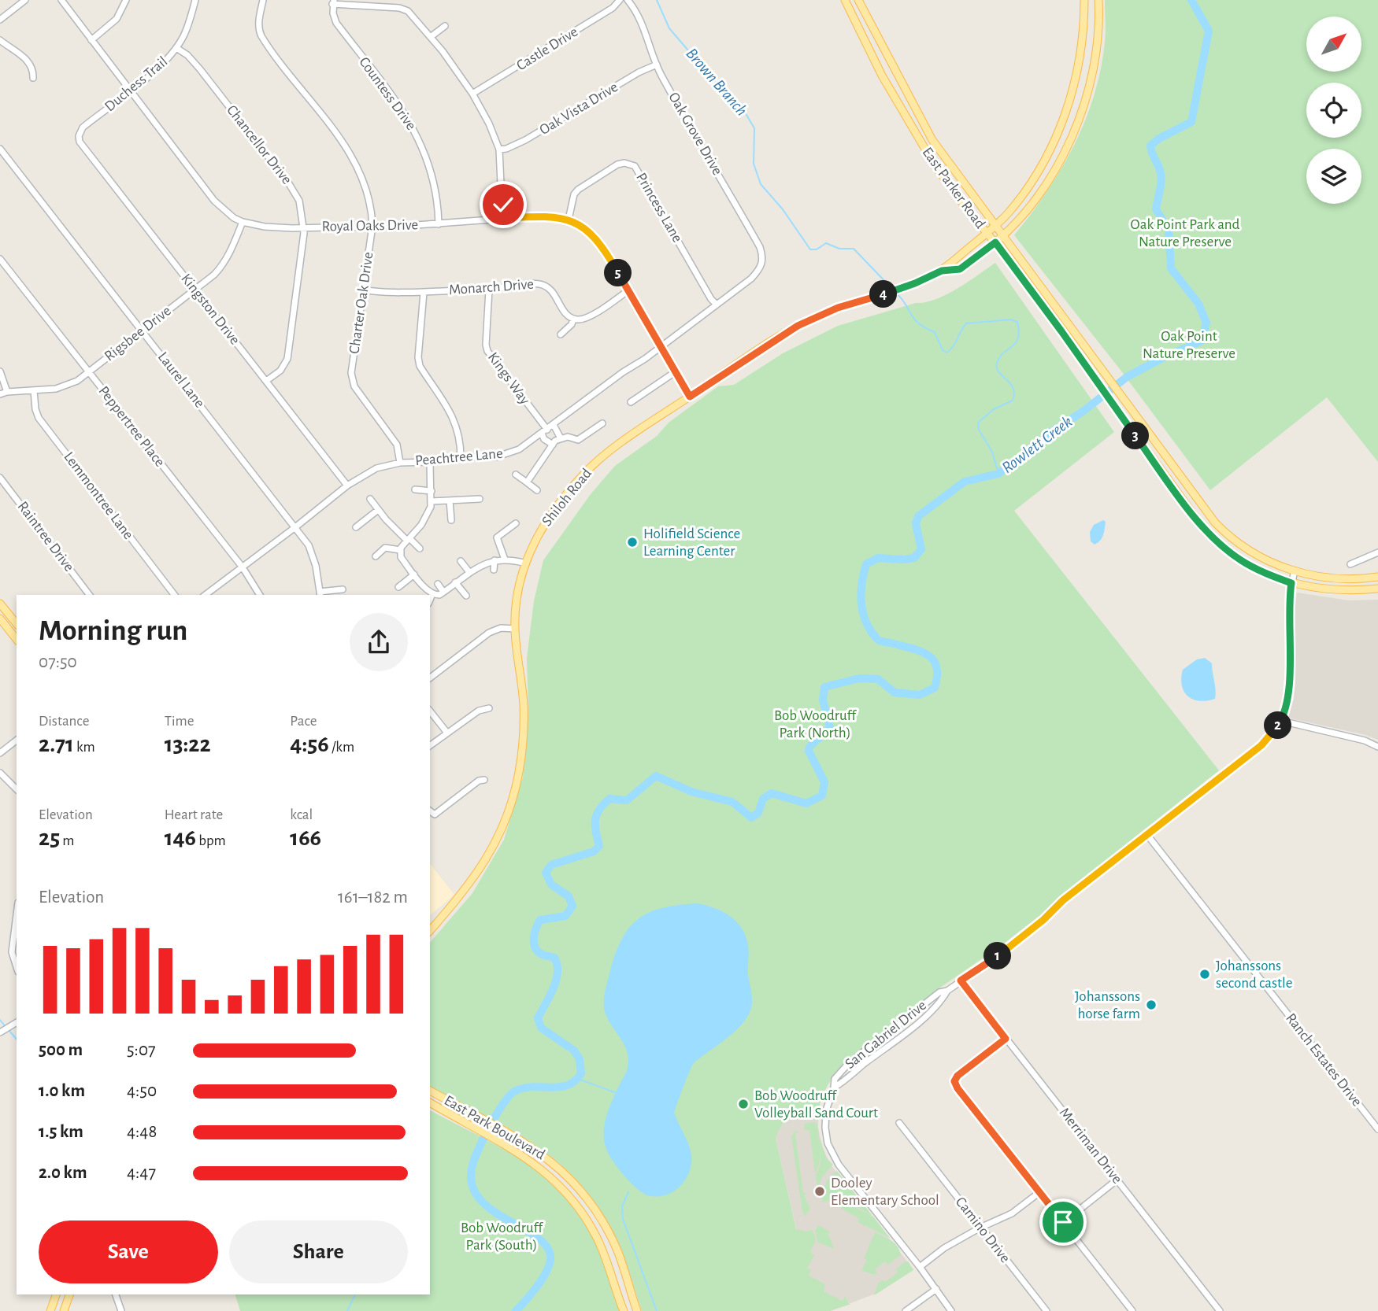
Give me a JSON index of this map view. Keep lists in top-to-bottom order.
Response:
{
  "streets": {
    "main road": ["East Parker Road", "Shiloh Road", "East Park Boulevard"],
    "street": [
      "Castle Drive",
      "Duchess Trail",
      "Countess Drive",
      "Oak Vista Drive",
      "Oak Grove Drive",
      "Chancellor Drive",
      "Princess Lane",
      "Royal Oaks Drive",
      "Monarch Drive",
      "Charter Oak Drive",
      "Kingston Drive",
      "Rigsbee Drive",
      "Kings Way",
      "Laurel Lane",
      "Peppertree Place",
      "Peachtree Lane",
      "Lemmontree Lane",
      "Raintree Drive",
      "San Gabriel Drive",
      "Ranch Estates Drive",
      "Merriman Drive",
      "Camino Drive"
    ]
  },
  "crossings": [
    ["Duchess Trail", "Chancellor Drive"],
    ["Duchess Trail", "Royal Oaks Drive"],
    ["Duchess Trail", "Kingston Drive"],
    ["Countess Drive", "Royal Oaks Drive"],
    ["Oak Vista Drive", "Oak Grove Drive"],
    ["Oak Grove Drive", "Peachtree Lane"],
    ["Chancellor Drive", "Royal Oaks Drive"],
    ["Chancellor Drive", "Kingston Drive"],
    ["East Parker Road", "Shiloh Road"],
    ["East Parker Road", "San Gabriel Drive"],
    ["Princess Lane", "Royal Oaks Drive"],
    ["Princess Lane", "Peachtree Lane"],
    ["Royal Oaks Drive", "Charter Oak Drive"],
    ["Royal Oaks Drive", "Rigsbee Drive"],
    ["Royal Oaks Drive", "Peachtree Lane"],
    ["Royal Oaks Drive", "Shiloh Road"],
    ["Monarch Drive", "Charter Oak Drive"],
    ["Monarch Drive", "Kings Way"],
    ["Charter Oak Drive", "Peachtree Lane"],
    ["Kingston Drive", "Rigsbee Drive"],
    ["Kingston Drive", "Peachtree Lane"],
    ["Rigsbee Drive", "Laurel Lane"],
    ["Rigsbee Drive", "Peppertree Place"],
    ["Rigsbee Drive", "Lemmontree Lane"],
    ["Kings Way", "Peachtree Lane"],
    ["Laurel Lane", "Peachtree Lane"],
    ["Peppertree Place", "Peachtree Lane"],
    ["San Gabriel Drive", "Ranch Estates Drive"],
    ["San Gabriel Drive", "Merriman Drive"]
  ],
  "water": ["Brown Branch", "Rowlett Creek"],
  "parks": [
    "Oak Point Park and Nature Preserve",
    "Oak Point Nature Preserve",
    "Bob Woodruff Park (North)",
    "Bob Woodruff Park (South)"
  ],
  "places": [
    "Holifield Science Learning Center",
    "Johanssons second castle",
    "Johanssons horse farm",
    "Bob Woodruff Volleyball Sand Court",
    "Dooley Elementary School"
  ],
  "north": "top right",
  "page": {
    "pins": [
      "5",
      "4",
      "3",
      "2",
      "1"
    ],
    "heading": ["Morning run", "07:50"],
    "stats": [
      ["Distance", "2.71 km"],
      ["Time", "13:22"],
      ["Pace", "4:56 /km"],
      ["Elevation", "25 m"],
      ["Heart rate", "146 bpm"],
      ["kcal", "166"]
    ],
    "chart": ["Elevation", "161–182 m"],
    "list": [
      {
        "name": "500 m",
        "note": "5:07"
      },
      {
        "name": "1.0 km",
        "note": "4:50"
      },
      {
        "name": "1.5 km",
        "note": "4:48"
      },
      {
        "name": "2.0 km",
        "note": "4:47"
      }
    ],
    "buttons": ["Save", "Share"]
  }
}
